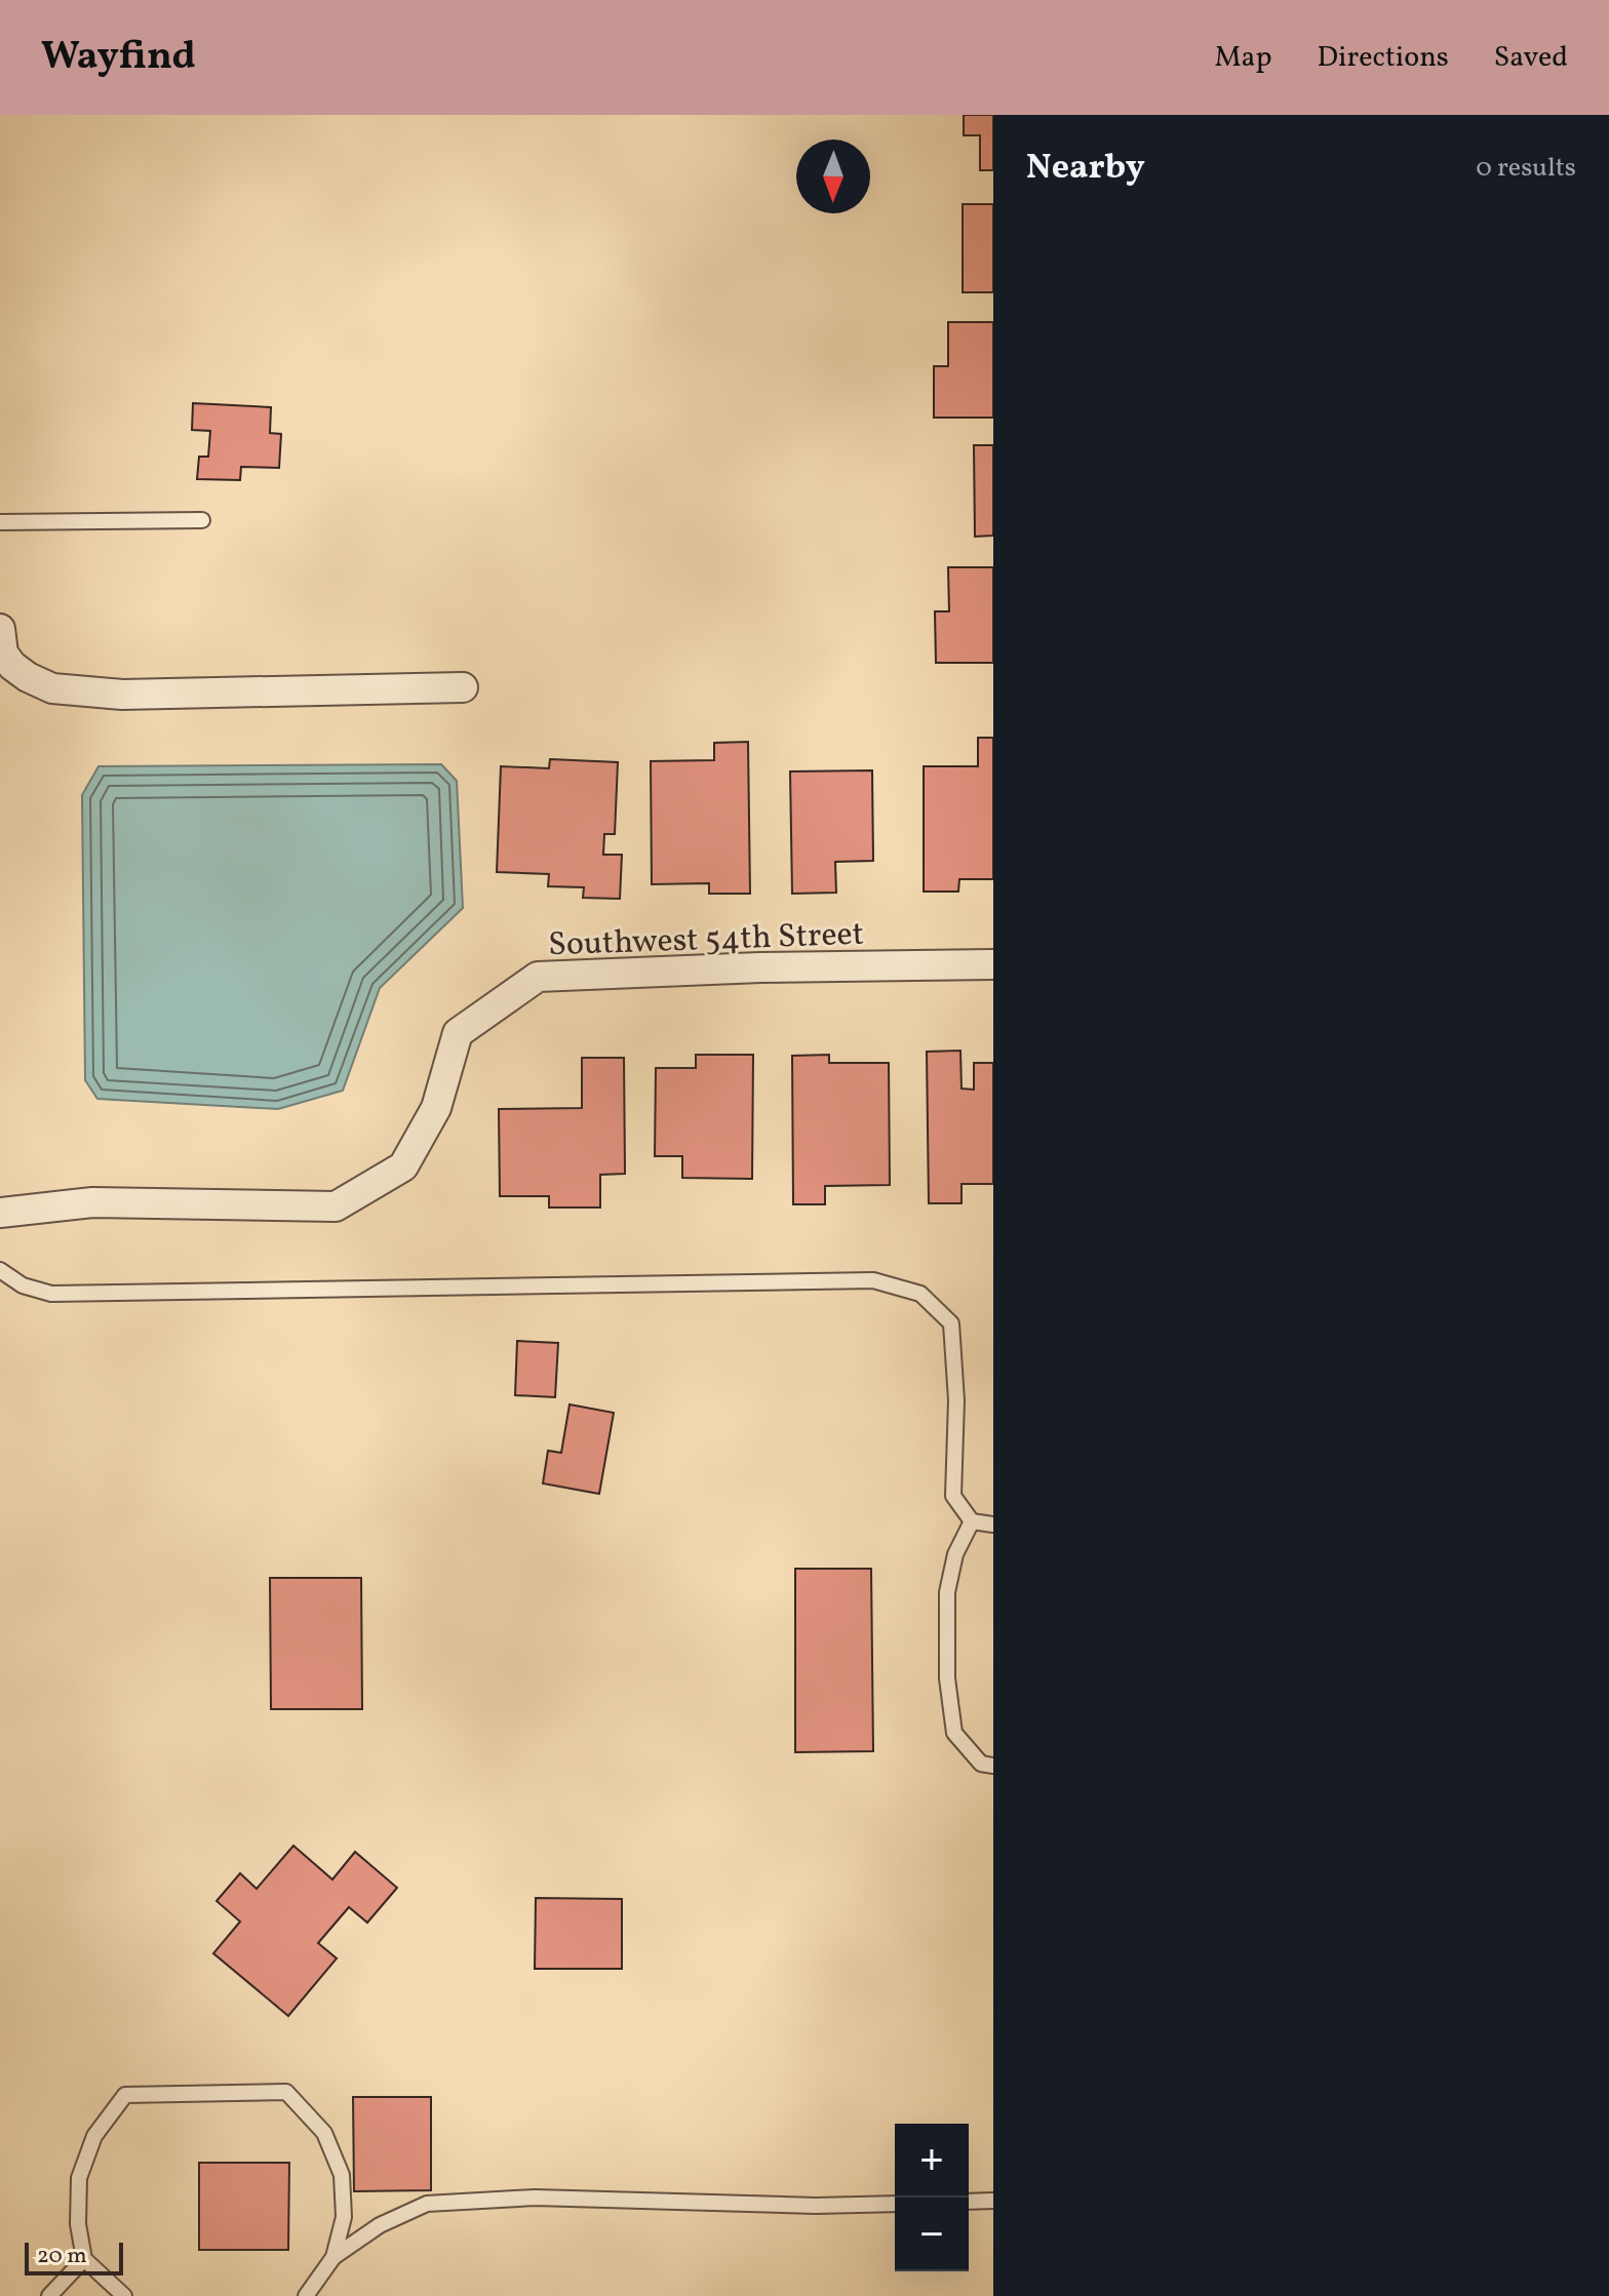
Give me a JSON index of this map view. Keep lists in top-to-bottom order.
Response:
{
  "streets": {
    "street": ["Southwest 54th Street"]
  },
  "scale_bar": "20 m",
  "north": "bottom",
  "page": {
    "header": "Wayfind",
    "nav": ["Map", "Directions", "Saved"],
    "heading": ["Nearby", "0 results"],
    "map_buttons": ["+", "−"],
    "scale": "20 m"
  }
}
